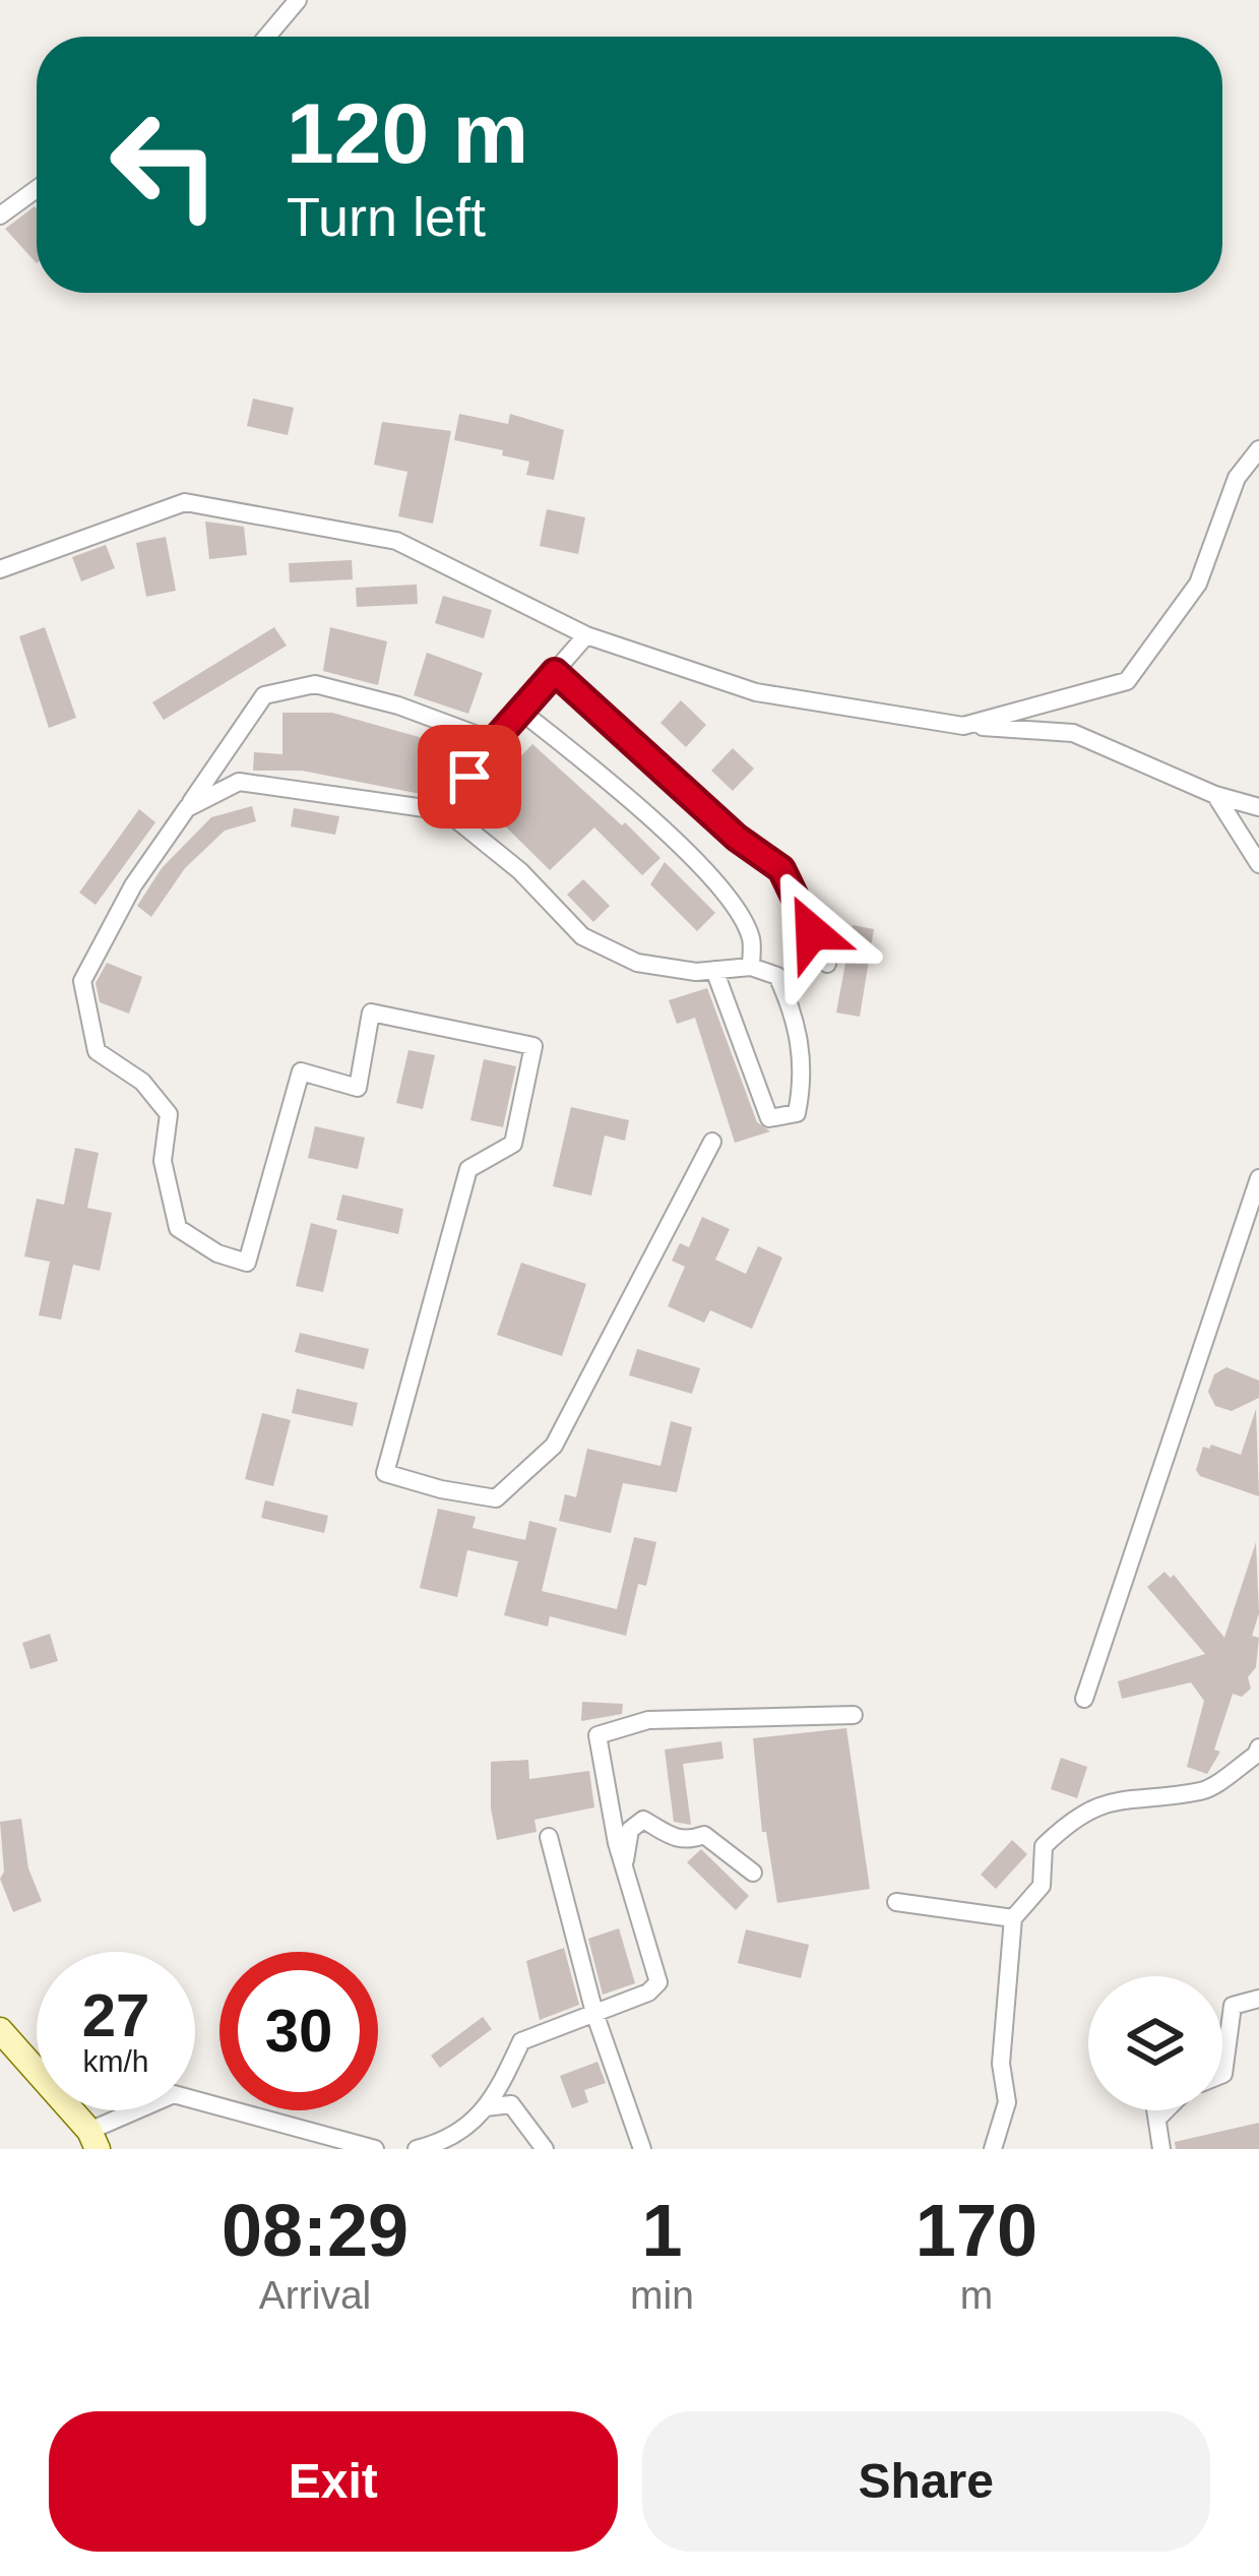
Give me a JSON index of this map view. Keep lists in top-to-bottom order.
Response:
{
  "page": {
    "turn": ["120 m", "Turn left"],
    "speed": "27 km/h",
    "limit": "30",
    "eta": [
      "08:29",
      "Arrival",
      "1",
      "min",
      "170",
      "m"
    ],
    "buttons": ["Exit", "Share"]
  }
}
